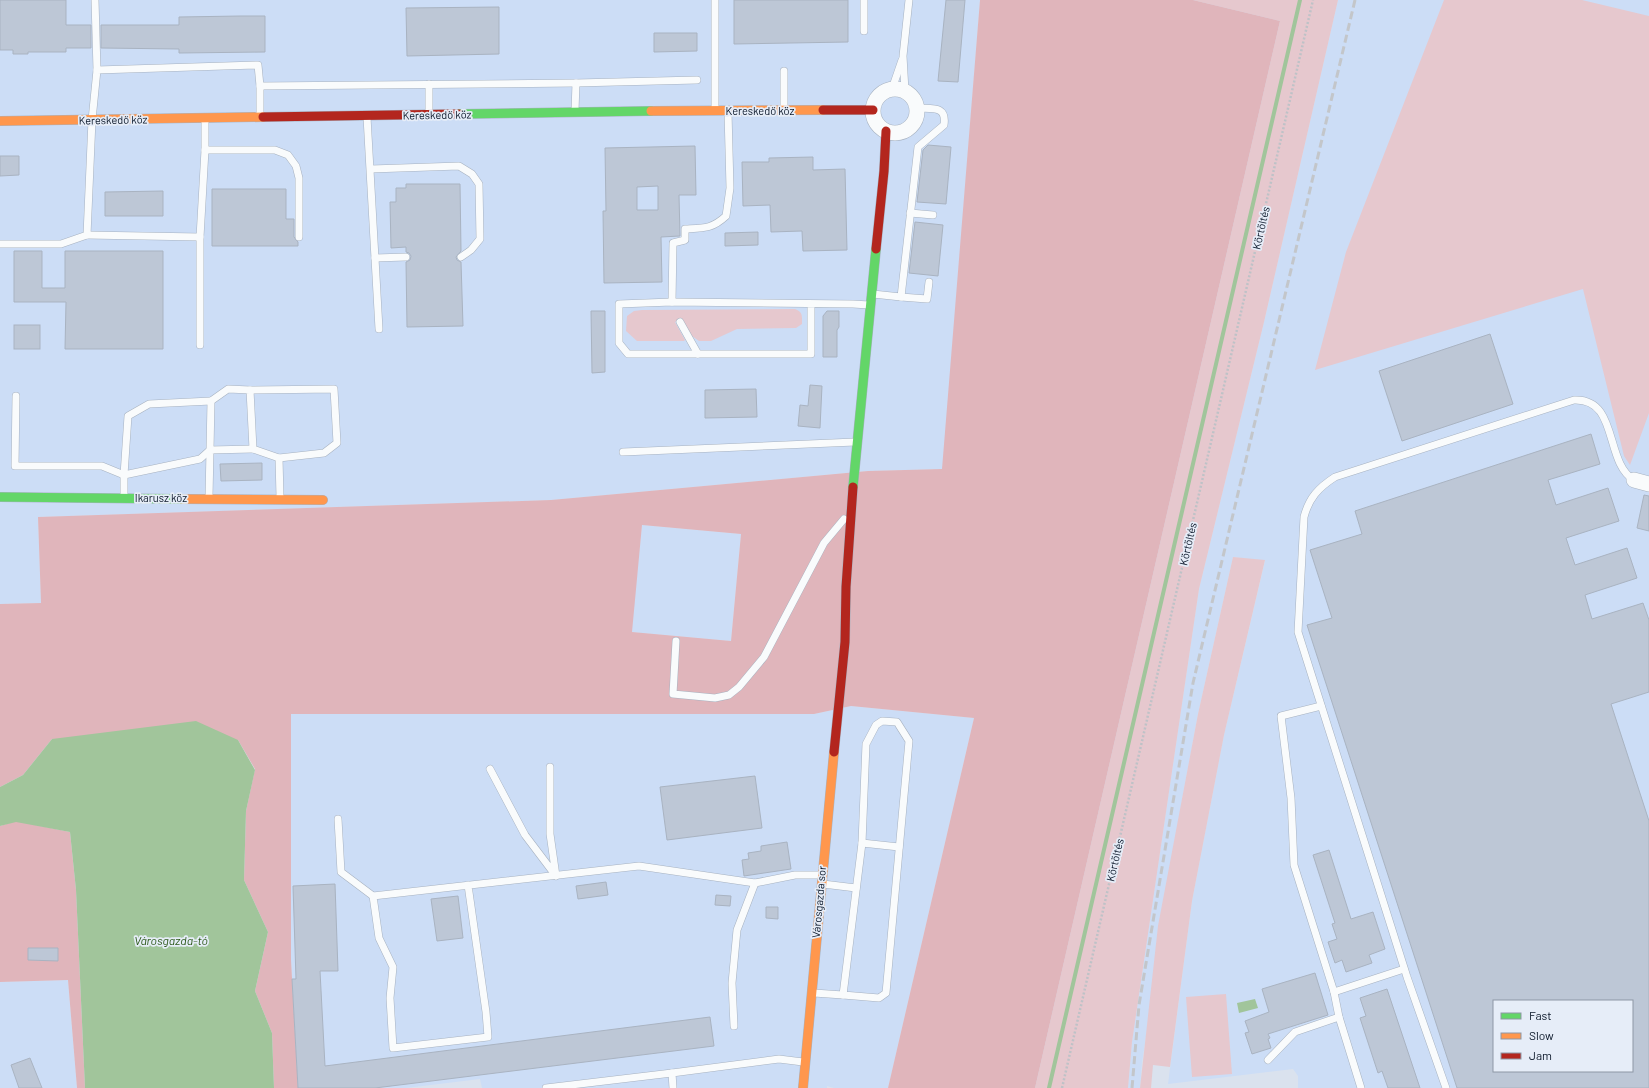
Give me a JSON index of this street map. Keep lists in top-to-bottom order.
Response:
{
  "streets": {
    "street": ["Kereskedő köz", "Ikarusz köz", "Városgazda sor"],
    "path": ["Körtöltés"]
  },
  "water": ["Városgazda-tó"],
  "legend": ["Fast", "Slow", "Jam"]
}
